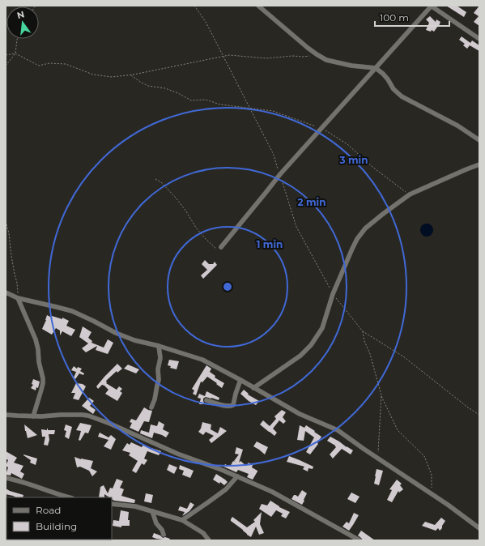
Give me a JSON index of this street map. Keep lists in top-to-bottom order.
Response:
{
  "legend": ["Road", "Building"],
  "scale_bar": "100 m",
  "north": "top",
  "rings": ["3 min", "2 min", "1 min"]
}
